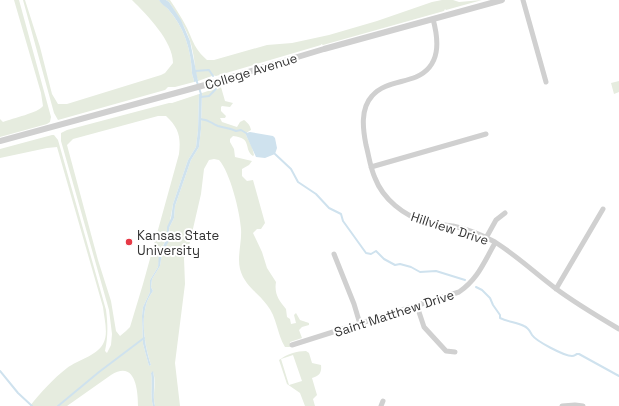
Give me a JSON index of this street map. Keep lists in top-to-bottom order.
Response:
{
  "streets": {
    "street": ["College Avenue", "Hillview Drive", "Saint Matthew Drive"]
  },
  "crossings": [
    ["College Avenue", "Hillview Drive"],
    ["Hillview Drive", "Saint Matthew Drive"]
  ],
  "places": ["Kansas State University"]
}
